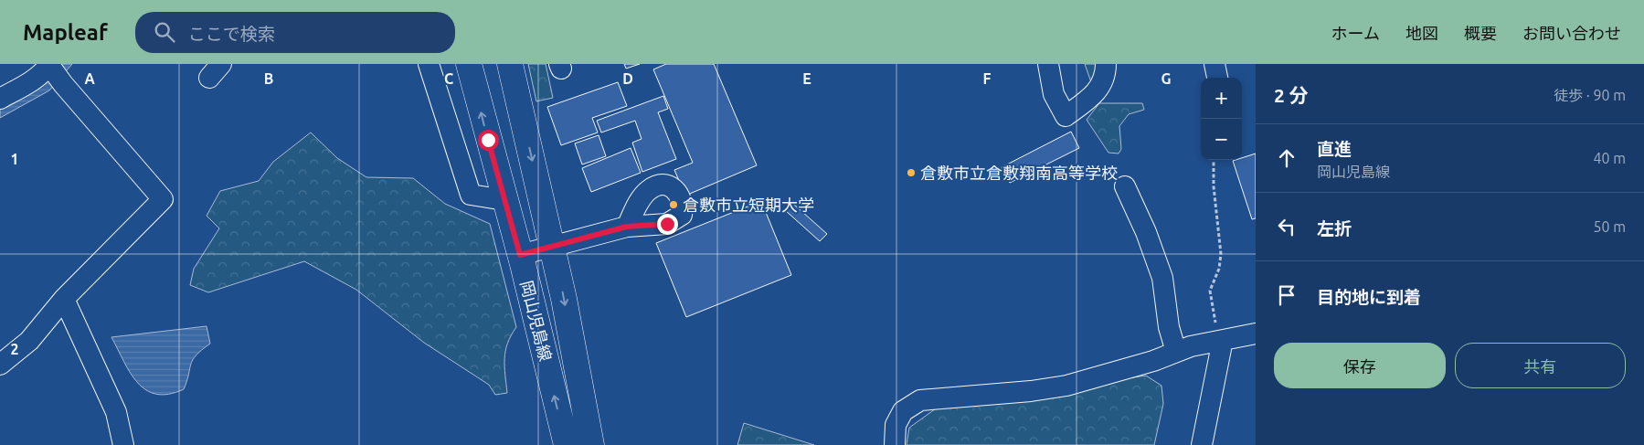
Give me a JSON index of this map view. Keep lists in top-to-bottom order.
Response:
{
  "streets": {
    "main road": ["岡山児島線"]
  },
  "places": ["倉敷市立倉敷翔南高等学校", "倉敷市立短期大学"],
  "page": {
    "header": "Mapleaf",
    "search": "ここで検索",
    "nav": [
      "ホーム",
      "地図",
      "概要",
      "お問い合わせ"
    ],
    "heading": ["2 分", "徒歩 · 90 m"],
    "map_buttons": ["+", "−"],
    "list": [
      ["直進", "岡山児島線", "40 m"],
      ["左折", "50 m"],
      "目的地に到着"
    ],
    "buttons": ["保存", "共有"]
  },
  "grid": {
    "columns": [
      "A",
      "B",
      "C",
      "D",
      "E",
      "F",
      "G"
    ],
    "rows": ["1", "2"]
  }
}
